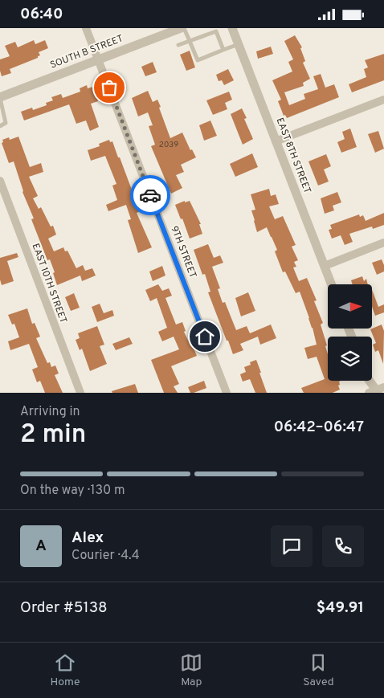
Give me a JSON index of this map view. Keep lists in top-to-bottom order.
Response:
{
  "streets": {
    "street": [
      "SOUTH B STREET",
      "EAST 8TH STREET",
      "9TH STREET",
      "EAST 10TH STREET"
    ]
  },
  "crossings": [
    ["SOUTH B STREET", "9TH STREET"]
  ],
  "house_numbers": ["2039"],
  "north": "right",
  "page": {
    "status": "06:40",
    "heading": ["2 min", "Arriving in", "06:42–06:47"],
    "panel": [
      "Alex",
      "Courier · 4.4",
      "Order #5138",
      "$49.91"
    ],
    "bar": "On the way · 130 m",
    "round": "A",
    "tabs": ["Home", "Map", "Saved"]
  }
}
